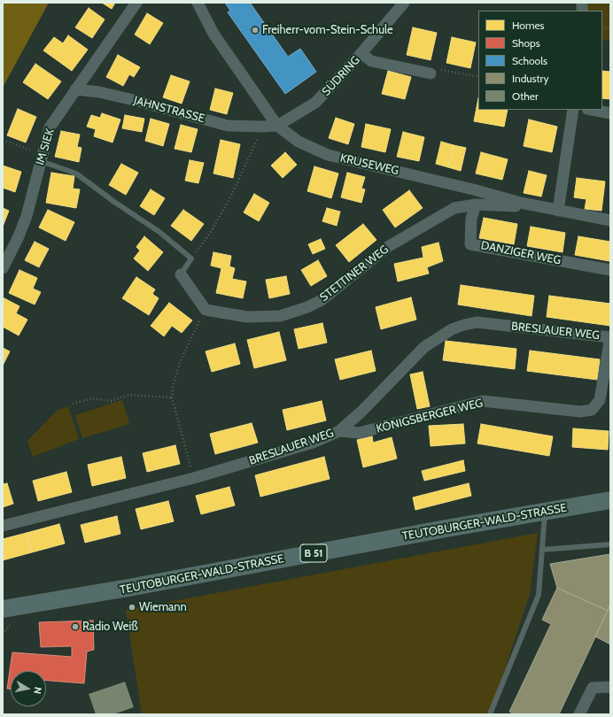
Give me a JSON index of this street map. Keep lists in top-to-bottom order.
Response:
{
  "streets": {
    "main road": ["TEUTOBURGER-WALD-STRASSE", "B 51"],
    "street": [
      "SÜDRING",
      "JAHNSTRASSE",
      "IM SIEK",
      "KRUSEWEG",
      "DANZIGER WEG",
      "STETTINER WEG",
      "BRESLAUER WEG",
      "KÖNIGSBERGER WEG"
    ]
  },
  "crossings": [
    ["SÜDRING", "JAHNSTRASSE"],
    ["SÜDRING", "KRUSEWEG"],
    ["JAHNSTRASSE", "IM SIEK"],
    ["DANZIGER WEG", "STETTINER WEG"],
    ["BRESLAUER WEG", "KÖNIGSBERGER WEG"]
  ],
  "places": ["Freiherr-vom-Stein-Schule", "Wiemann", "Radio Weiß"],
  "legend": [
    "Homes",
    "Shops",
    "Schools",
    "Industry",
    "Other"
  ],
  "north": "right"
}
